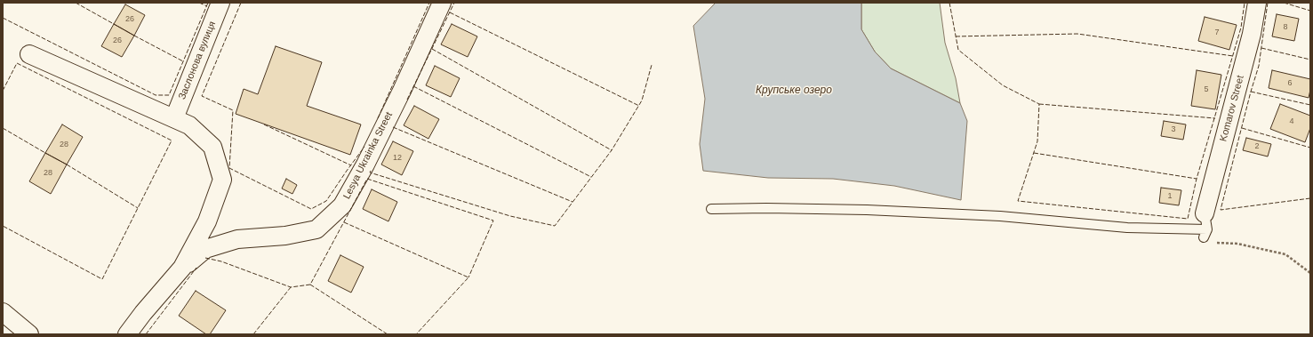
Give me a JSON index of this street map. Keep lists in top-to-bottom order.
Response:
{
  "streets": {
    "street": ["Заслонова вулиця", "Komarov Street", "Lesya Ukrainka Street"]
  },
  "water": ["Крупське озеро"],
  "house_numbers": [
    "26",
    "8",
    "7",
    "26",
    "6",
    "5",
    "4",
    "3",
    "28",
    "2",
    "12",
    "28",
    "1"
  ]
}
